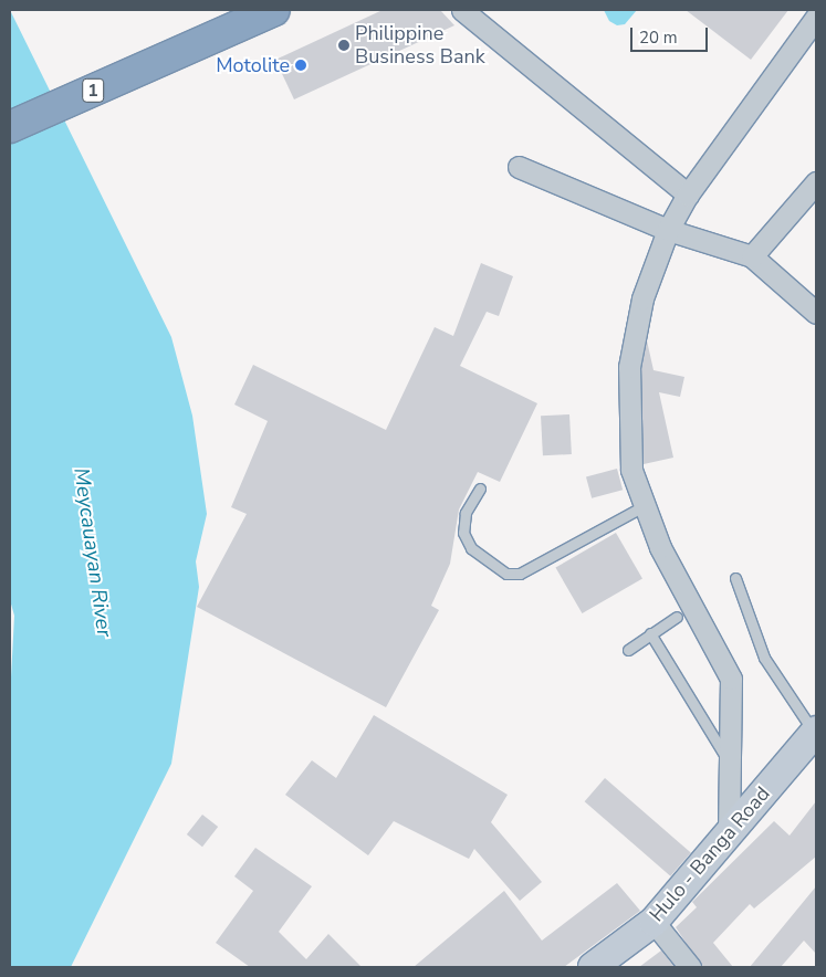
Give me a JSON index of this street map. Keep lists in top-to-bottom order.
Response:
{
  "streets": {
    "highway": ["1"],
    "main road": ["Hulo - Banga Road"]
  },
  "water": ["Meycauayan River"],
  "places": ["Philippine Business Bank", "Motolite"],
  "scale_bar": "20 m"
}
